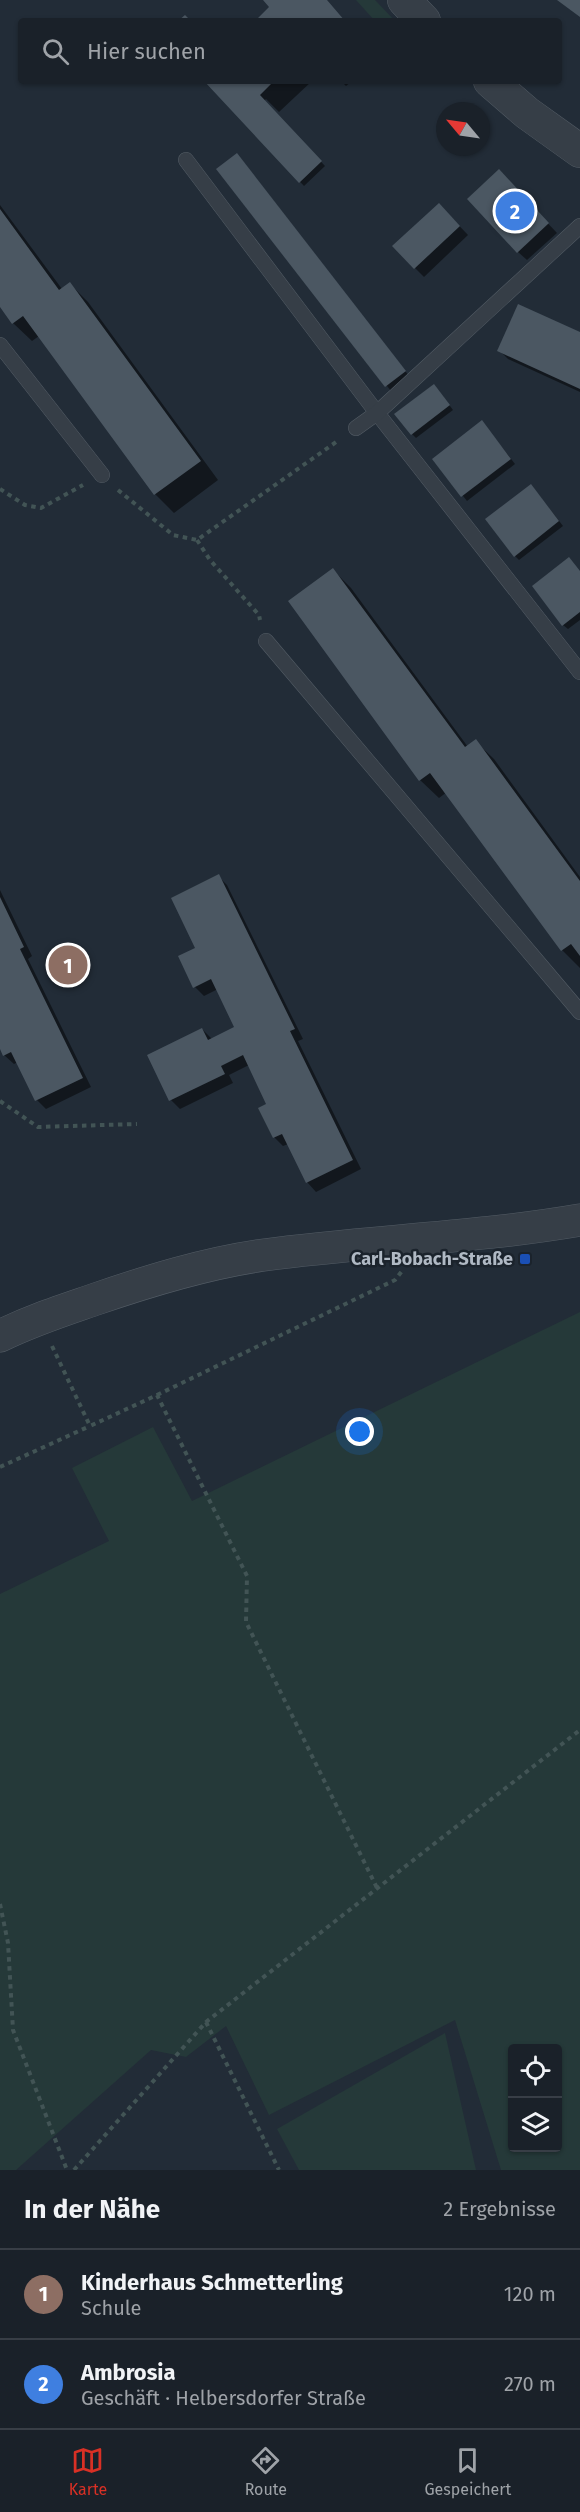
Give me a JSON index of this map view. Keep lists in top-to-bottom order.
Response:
{
  "places": {
    "transit": ["Carl-Bobach-Straße"]
  },
  "north": "top left",
  "page": {
    "search": "Hier suchen",
    "pins": ["2", "1"],
    "heading": ["In der Nähe", "2 Ergebnisse"],
    "list": [
      {
        "mark": "1",
        "name": "Kinderhaus Schmetterling",
        "note": "Schule",
        "value": "120 m"
      },
      {
        "mark": "2",
        "name": "Ambrosia",
        "note": "Geschäft · Helbersdorfer Straße",
        "value": "270 m"
      }
    ],
    "nav": ["Karte", "Route", "Gespeichert"]
  }
}
